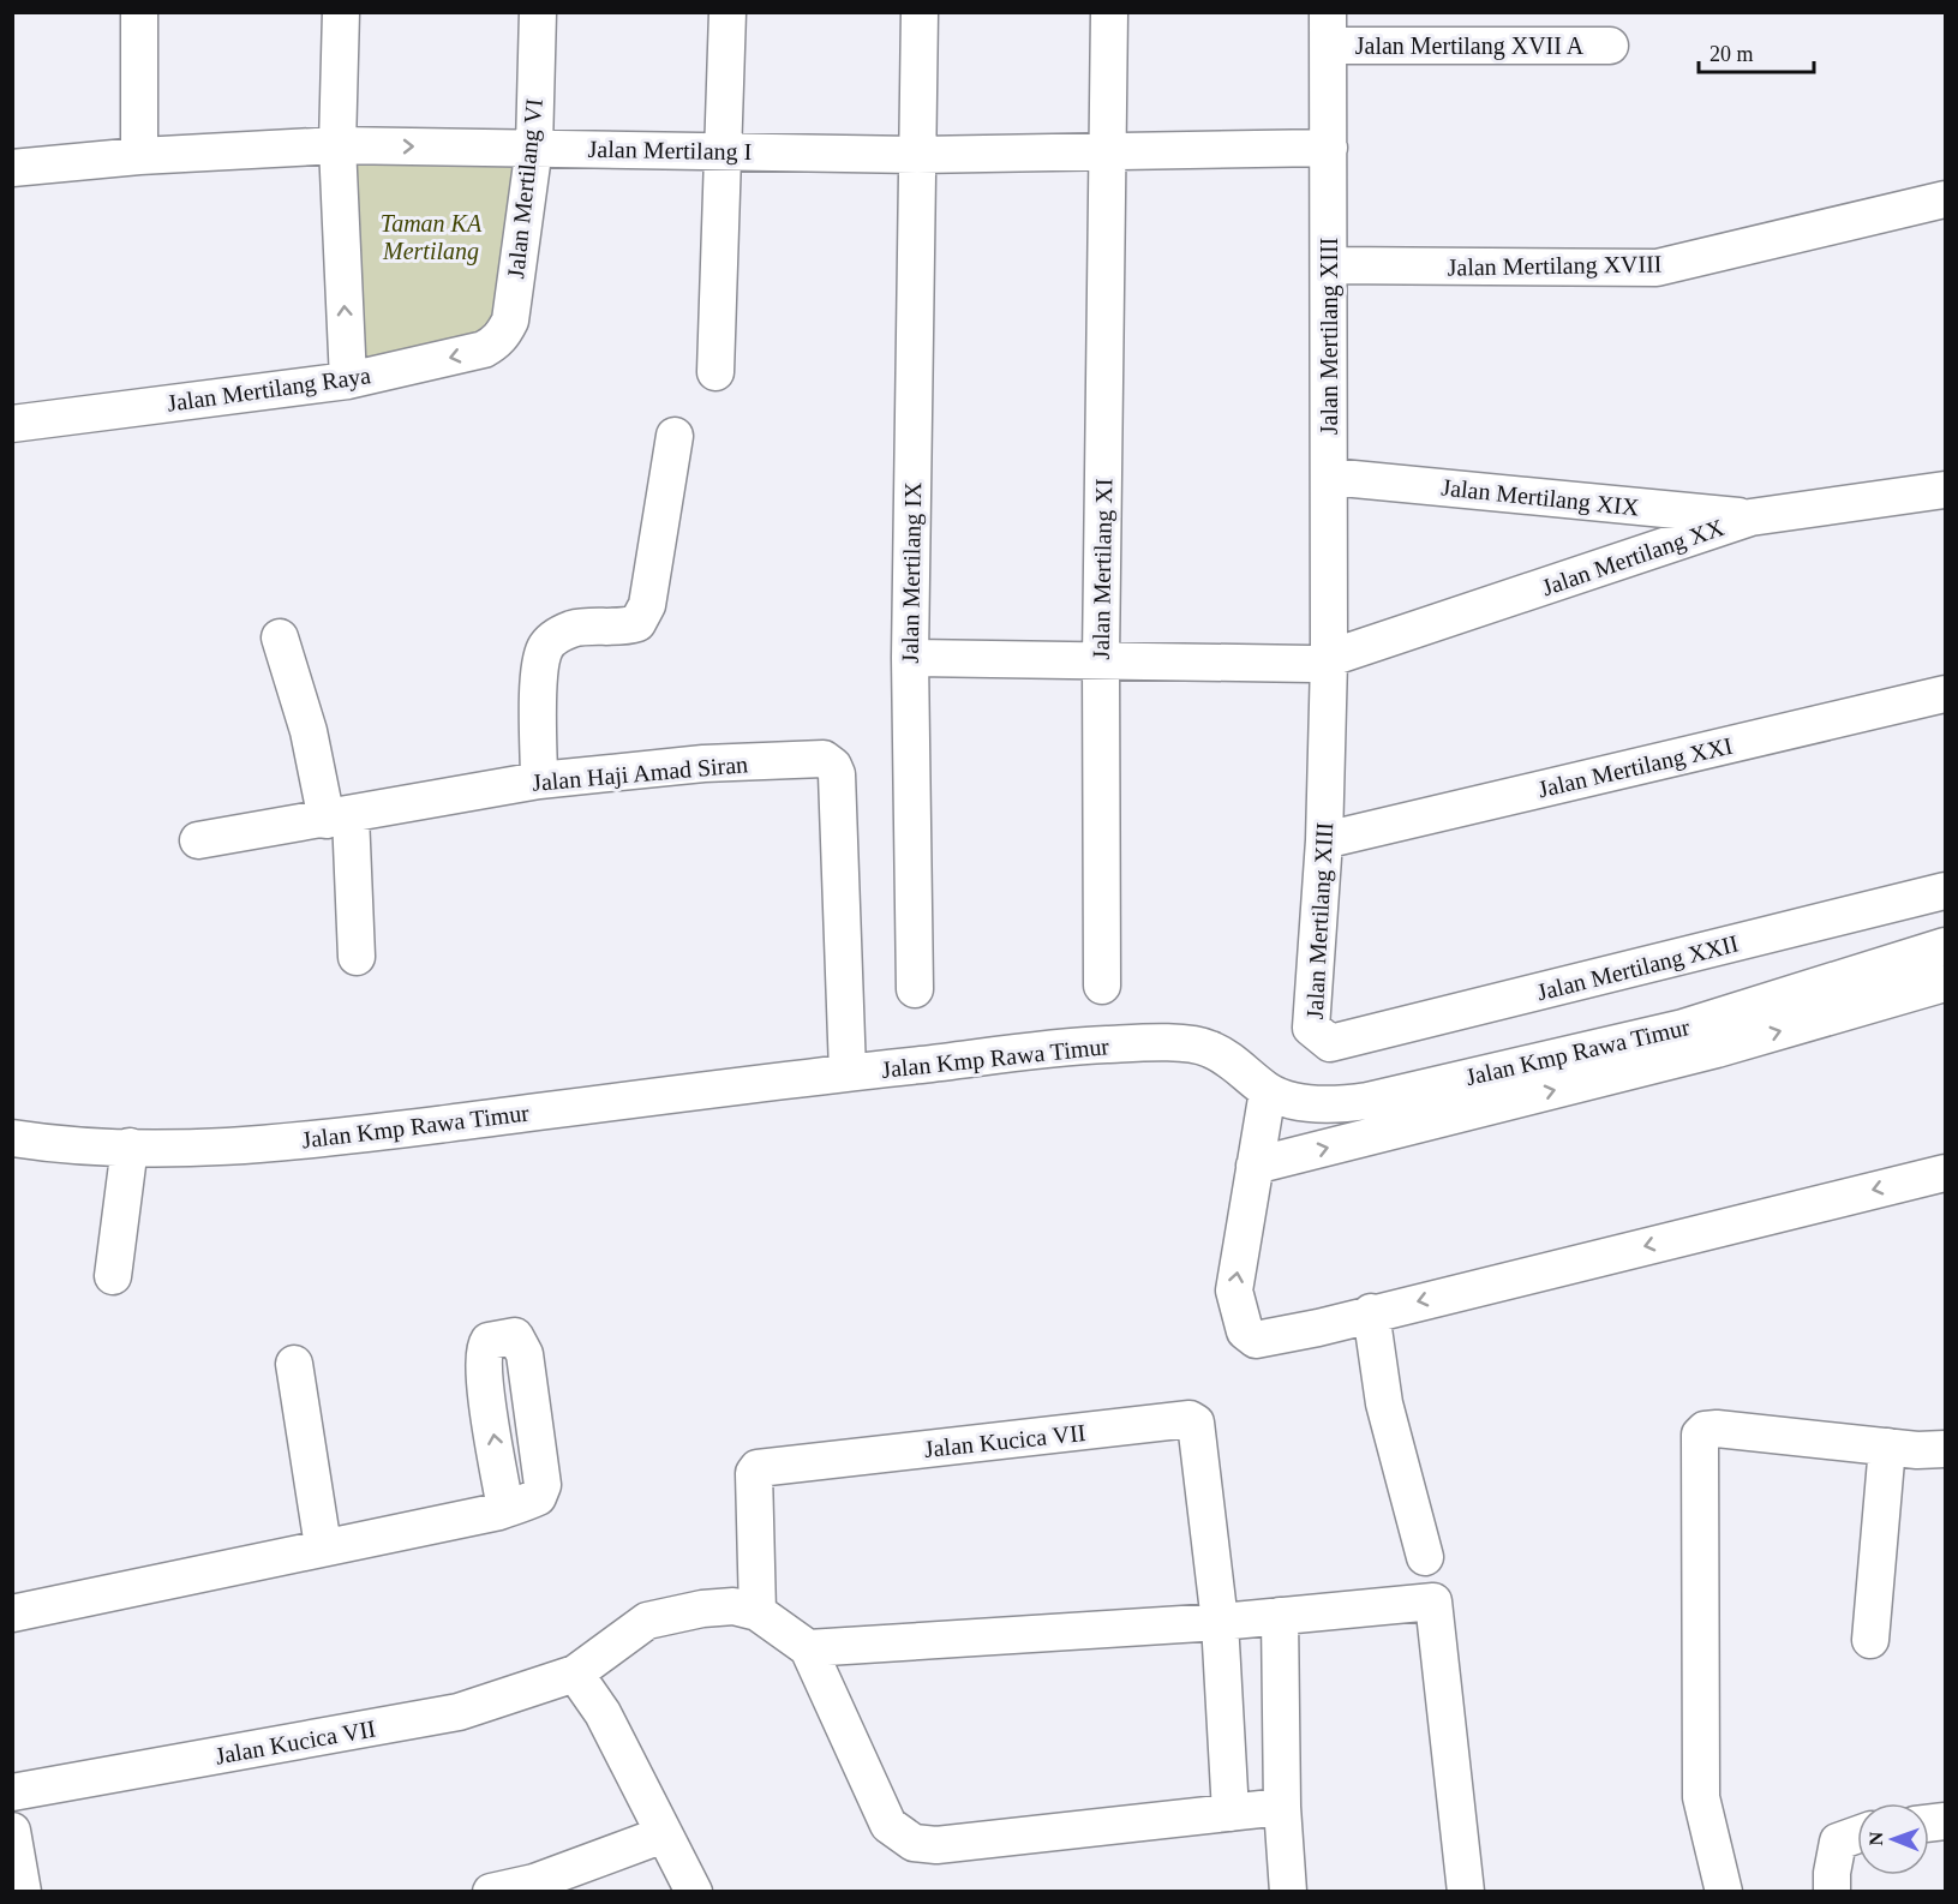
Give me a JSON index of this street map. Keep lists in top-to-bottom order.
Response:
{
  "streets": {
    "street": [
      "Jalan Mertilang XVII A",
      "Jalan Mertilang I",
      "Jalan Mertilang VI",
      "Jalan Mertilang XVIII",
      "Jalan Mertilang XIII",
      "Jalan Mertilang Raya",
      "Jalan Mertilang XIX",
      "Jalan Mertilang XX",
      "Jalan Mertilang XI",
      "Jalan Mertilang IX",
      "Jalan Mertilang XXI",
      "Jalan Haji Amad Siran",
      "Jalan Mertilang XXII",
      "Jalan Kmp Rawa Timur",
      "Jalan Kucica VII"
    ]
  },
  "crossings": [
    ["Jalan Mertilang XVII A", "Jalan Mertilang XIII"],
    ["Jalan Mertilang I", "Jalan Mertilang VI"],
    ["Jalan Mertilang I", "Jalan Mertilang XIII"],
    ["Jalan Mertilang I", "Jalan Mertilang XI"],
    ["Jalan Mertilang I", "Jalan Mertilang IX"],
    ["Jalan Mertilang VI", "Jalan Mertilang Raya"],
    ["Jalan Mertilang XVIII", "Jalan Mertilang XIII"],
    ["Jalan Mertilang XIII", "Jalan Mertilang XIX"],
    ["Jalan Mertilang XIII", "Jalan Mertilang XX"],
    ["Jalan Mertilang XIII", "Jalan Mertilang XXI"],
    ["Jalan Mertilang XIII", "Jalan Mertilang XXII"],
    ["Jalan Mertilang XIX", "Jalan Mertilang XX"],
    ["Jalan Haji Amad Siran", "Jalan Kmp Rawa Timur"]
  ],
  "parks": ["Taman KA Mertilang"],
  "scale_bar": "20 m",
  "north": "left"
}
